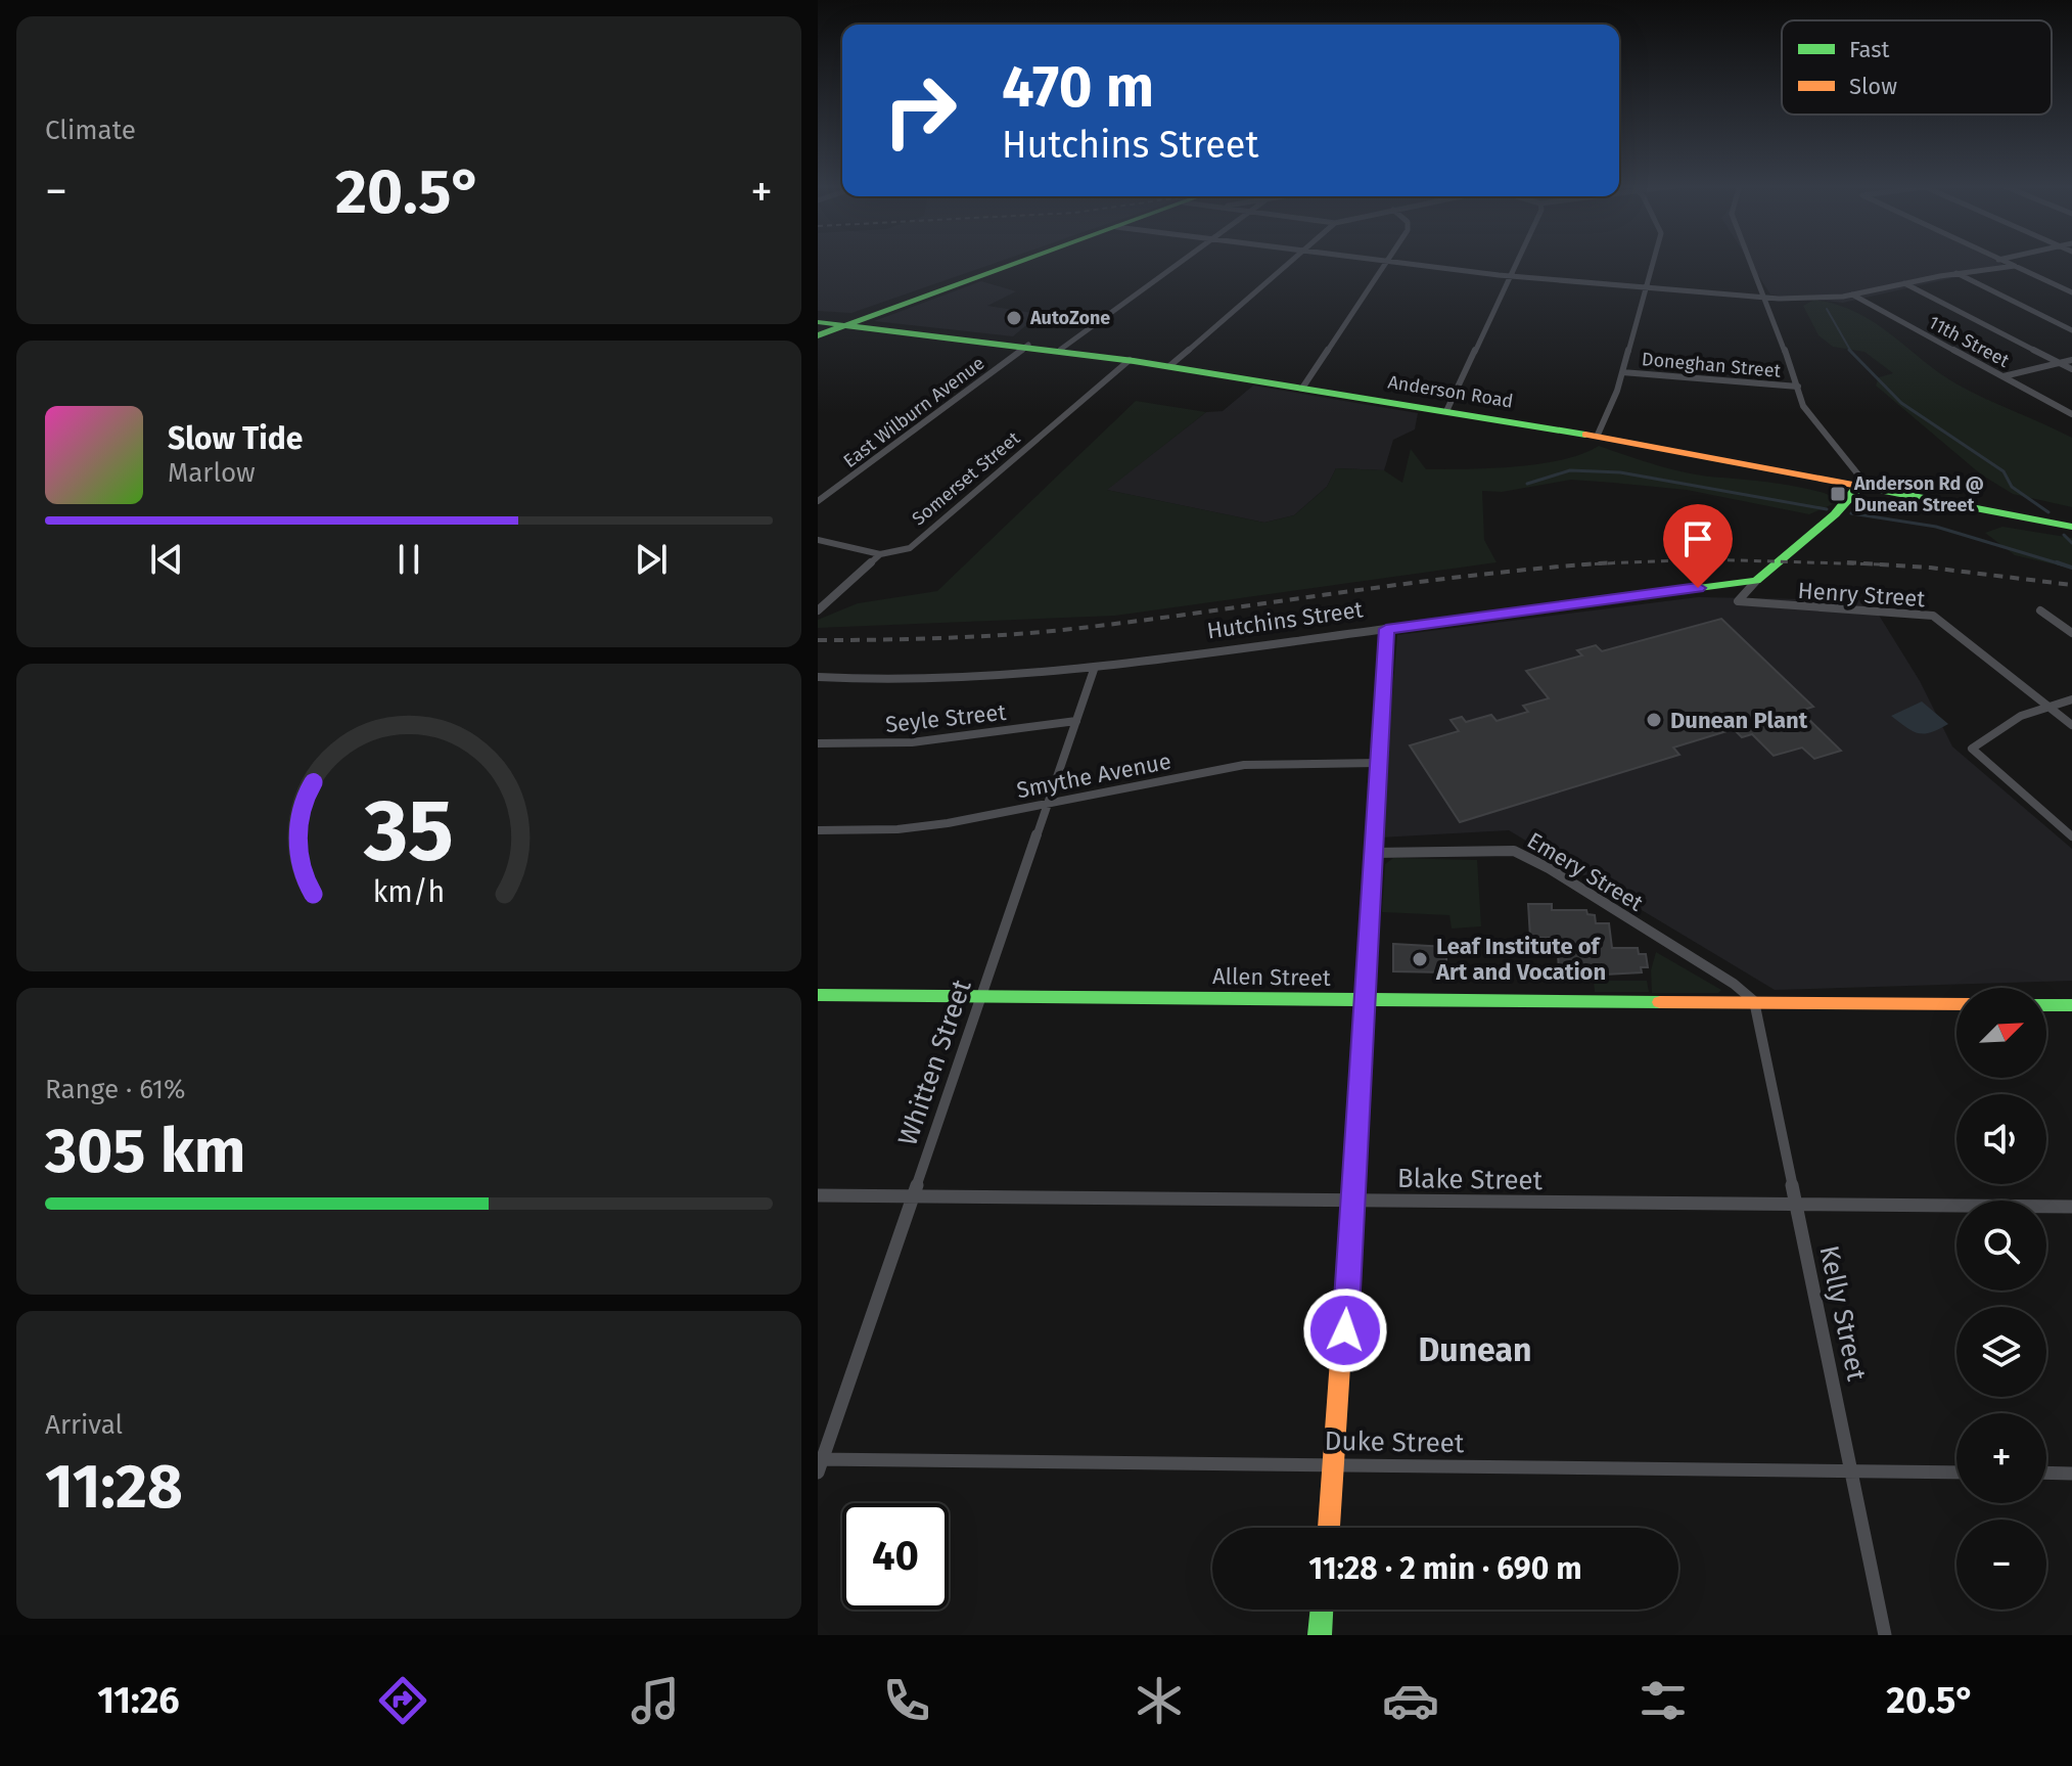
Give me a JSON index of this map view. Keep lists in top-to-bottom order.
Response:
{
  "streets": {
    "main road": ["Anderson Road", "Hutchins Street", "Allen Street"],
    "street": [
      "11th Street",
      "Doneghan Street",
      "East Wilburn Avenue",
      "Somerset Street",
      "Henry Street",
      "Seyle Street",
      "Smythe Avenue",
      "Emery Street",
      "Whitten Street",
      "Blake Street",
      "Kelly Street",
      "Duke Street"
    ]
  },
  "crossings": [
    ["Anderson Road", "East Wilburn Avenue"],
    ["Anderson Road", "Somerset Street"],
    ["Henry Street", "Hutchins Street"],
    ["Hutchins Street", "Whitten Street"],
    ["Seyle Street", "Whitten Street"],
    ["Smythe Avenue", "Whitten Street"],
    ["Emery Street", "Allen Street"],
    ["Emery Street", "Kelly Street"],
    ["Allen Street", "Whitten Street"],
    ["Allen Street", "Kelly Street"],
    ["Whitten Street", "Blake Street"],
    ["Whitten Street", "Duke Street"],
    ["Blake Street", "Kelly Street"],
    ["Kelly Street", "Duke Street"]
  ],
  "districts": ["Dunean"],
  "places": {
    "other": ["AutoZone", "Dunean Plant", "Leaf Institute of Art and Vocation"],
    "transit": ["Anderson Rd @ Dunean Street"]
  },
  "legend": ["Fast", "Slow"],
  "north": "top right",
  "page": {
    "tile": [
      "Climate",
      ["Range · 61%", "305 km"],
      ["Arrival", "11:28"]
    ],
    "turn": ["470 m", "Hutchins Street"],
    "heat": ["−", "20.5°", "+"],
    "song": ["Slow Tide", "Marlow"],
    "map_buttons": ["+", "−"],
    "limit": "40",
    "trip": "11:28 · 2 min · 690 m",
    "tabs": ["11:26", "20.5°"],
    "gauge": ["35", "km/h"]
  }
}
